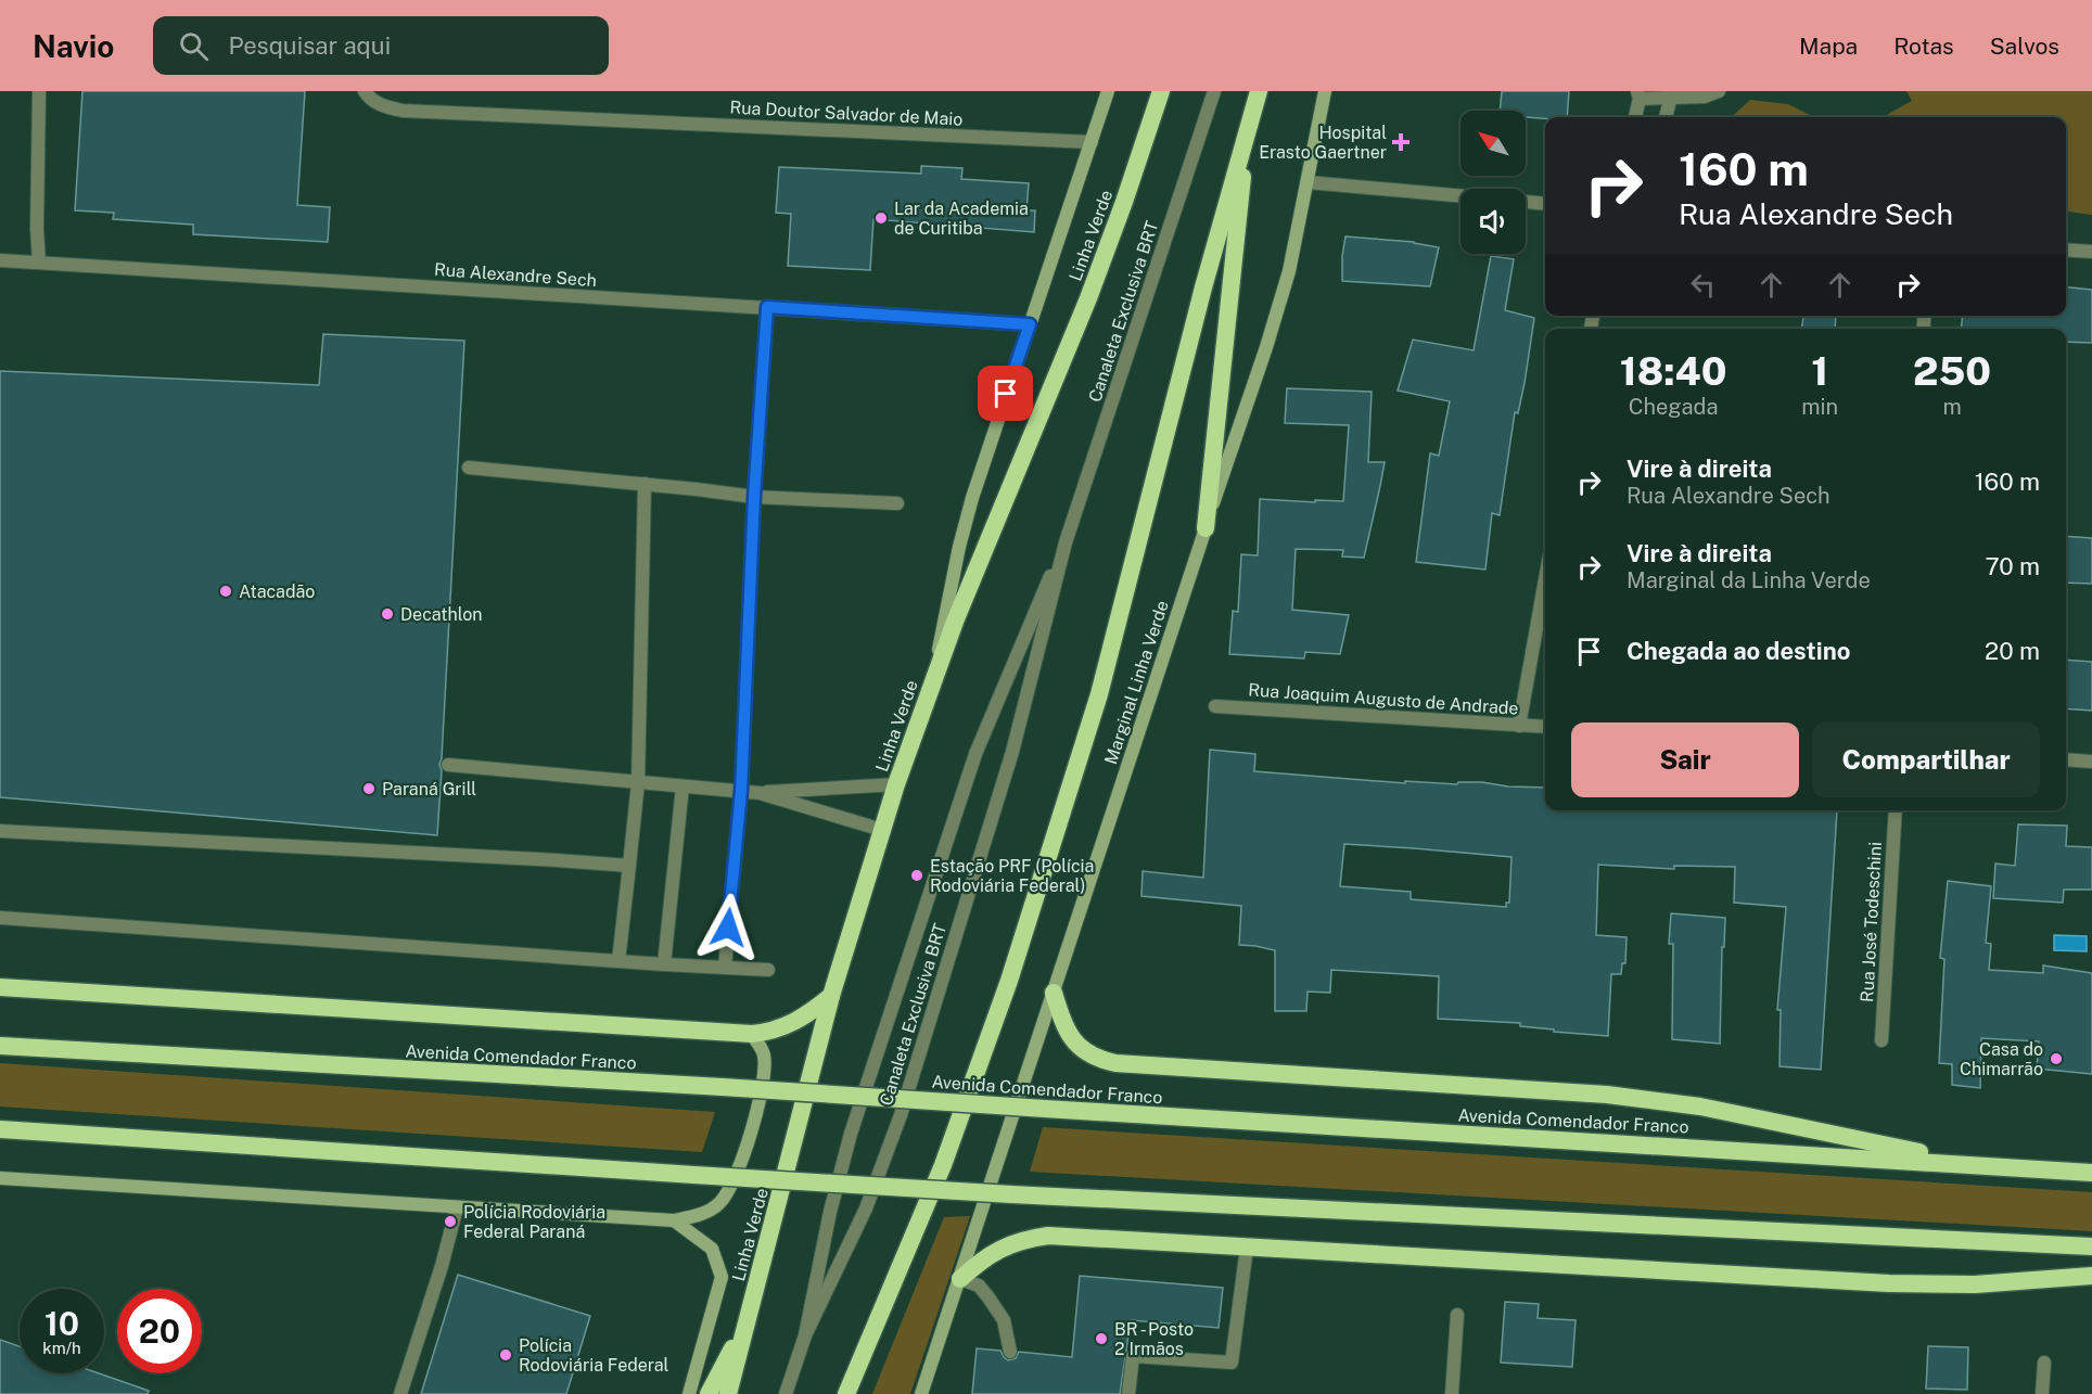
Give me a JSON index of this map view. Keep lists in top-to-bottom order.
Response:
{
  "streets": {
    "highway": ["Linha Verde", "Avenida Comendador Franco"],
    "main road": ["Marginal Linha Verde"],
    "street": [
      "Rua Doutor Salvador de Maio",
      "Rua Alexandre Sech",
      "Canaleta Exclusiva BRT",
      "Rua Joaquim Augusto de Andrade",
      "Rua José Todeschini"
    ]
  },
  "places": {
    "health": ["Hospital Erasto Gaertner"],
    "other": [
      "Lar da Academia de Curitiba",
      "Atacadão",
      "Decathlon",
      "Paraná Grill",
      "Estação PRF (Polícia Rodoviária Federal)",
      "Casa do Chimarrão",
      "Polícia Rodoviária Federal Paraná",
      "BR - Posto 2 Irmãos",
      "Polícia Rodoviária Federal"
    ]
  },
  "north": "top left",
  "page": {
    "header": "Navio",
    "search": "Pesquisar aqui",
    "nav": ["Mapa", "Rotas", "Salvos"],
    "turn": ["160 m", "Rua Alexandre Sech"],
    "eta": [
      "18:40",
      "Chegada",
      "1",
      "min",
      "250",
      "m"
    ],
    "list": [
      {
        "name": "Vire à direita",
        "note": "Rua Alexandre Sech",
        "value": "160 m"
      },
      {
        "name": "Vire à direita",
        "note": "Marginal da Linha Verde",
        "value": "70 m"
      },
      {
        "name": "Chegada ao destino",
        "value": "20 m"
      }
    ],
    "buttons": ["Sair", "Compartilhar"],
    "speed": "10 km/h",
    "limit": "20"
  }
}
